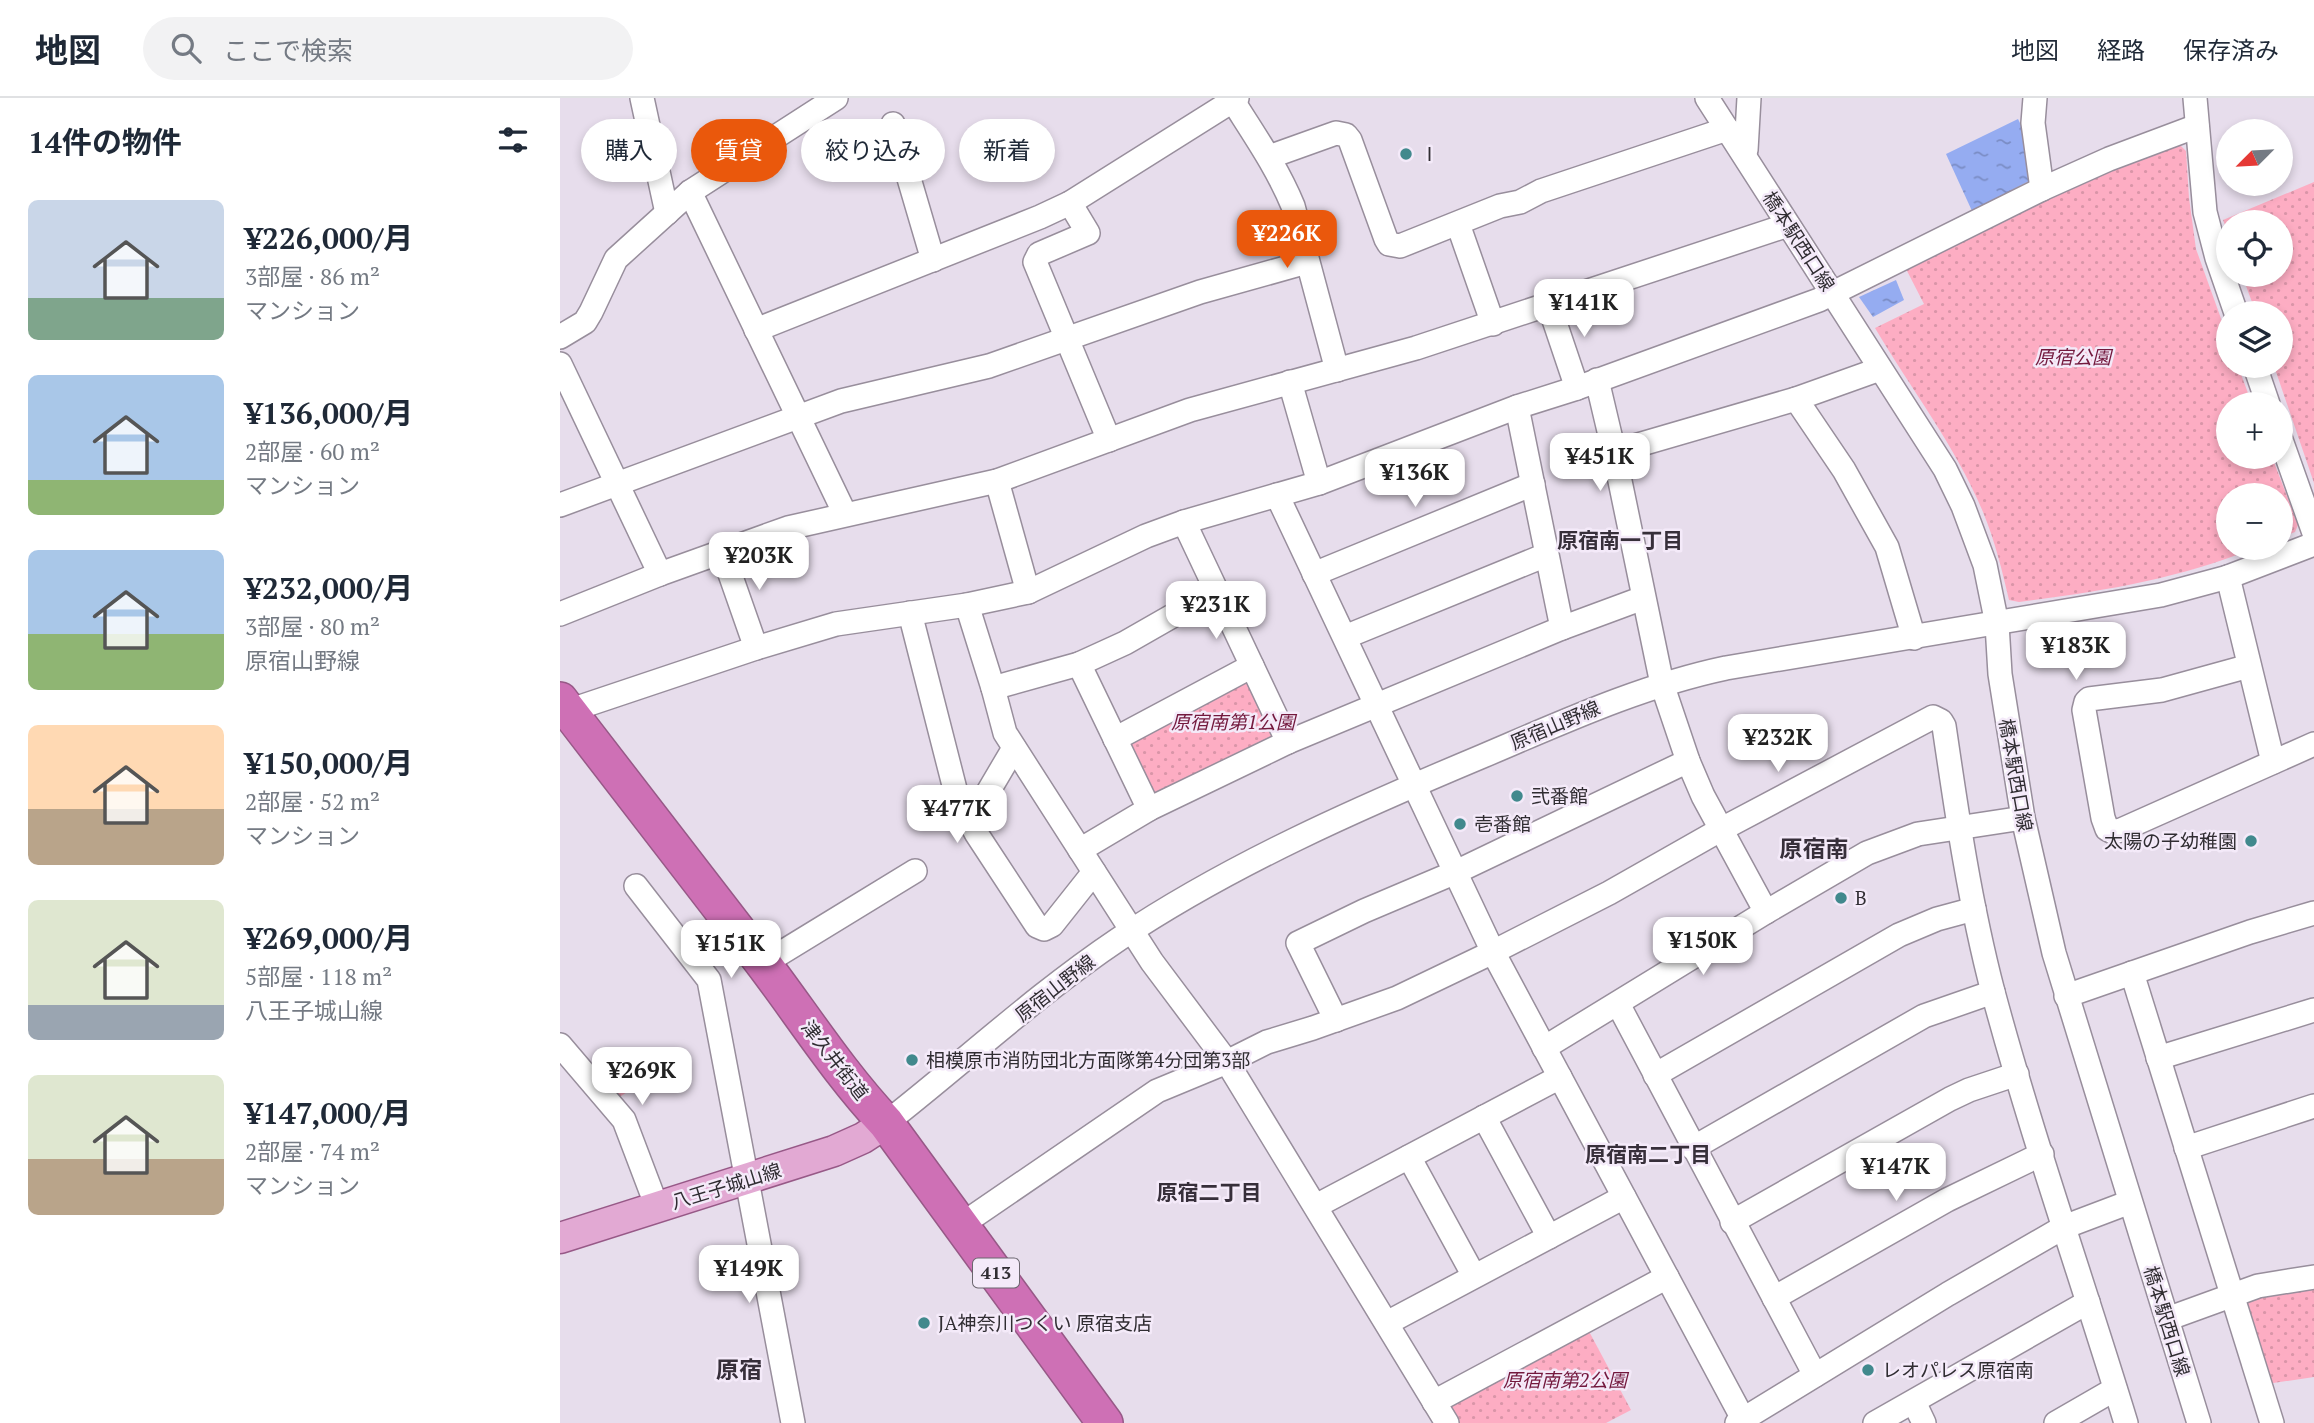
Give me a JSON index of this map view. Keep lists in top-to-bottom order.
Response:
{
  "streets": {
    "highway": ["津久井街道", "413"],
    "main road": ["八王子城山線"],
    "street": ["橋本駅西口線", "原宿山野線"]
  },
  "crossings": [
    ["橋本駅西口線", "原宿山野線"],
    ["原宿山野線", "津久井街道"],
    ["原宿山野線", "八王子城山線"],
    ["津久井街道", "八王子城山線"]
  ],
  "districts": [
    "原宿南一丁目",
    "原宿南",
    "原宿南二丁目",
    "原宿二丁目",
    "原宿"
  ],
  "parks": ["原宿公園", "原宿南第1公園", "原宿南第2公園"],
  "places": [
    "Ⅰ",
    "弐番館",
    "壱番館",
    "太陽の子幼稚園",
    "B",
    "相模原市消防団北方面隊第4分団第3部",
    "JA神奈川つくい 原宿支店",
    "レオパレス原宿南"
  ],
  "north": "bottom left",
  "page": {
    "header": "地図",
    "search": "ここで検索",
    "nav": ["地図", "経路", "保存済み"],
    "heading": "14件の物件",
    "map_buttons": ["+", "−"],
    "chip": [
      "購入",
      "賃貸",
      "絞り込み",
      "新着"
    ],
    "list": [
      {
        "name": "¥226,000/月",
        "note": "3部屋 · 86 m² · マンション"
      },
      {
        "name": "¥136,000/月",
        "note": "2部屋 · 60 m² · マンション"
      },
      {
        "name": "¥232,000/月",
        "note": "3部屋 · 80 m² · 原宿山野線"
      },
      {
        "name": "¥150,000/月",
        "note": "2部屋 · 52 m² · マンション"
      },
      {
        "name": "¥269,000/月",
        "note": "5部屋 · 118 m² · 八王子城山線"
      },
      {
        "name": "¥147,000/月",
        "note": "2部屋 · 74 m² · マンション"
      }
    ],
    "price": [
      "¥226K",
      "¥141K",
      "¥451K",
      "¥136K",
      "¥203K",
      "¥231K",
      "¥183K",
      "¥232K",
      "¥477K",
      "¥150K",
      "¥151K",
      "¥269K",
      "¥147K",
      "¥149K"
    ]
  }
}
